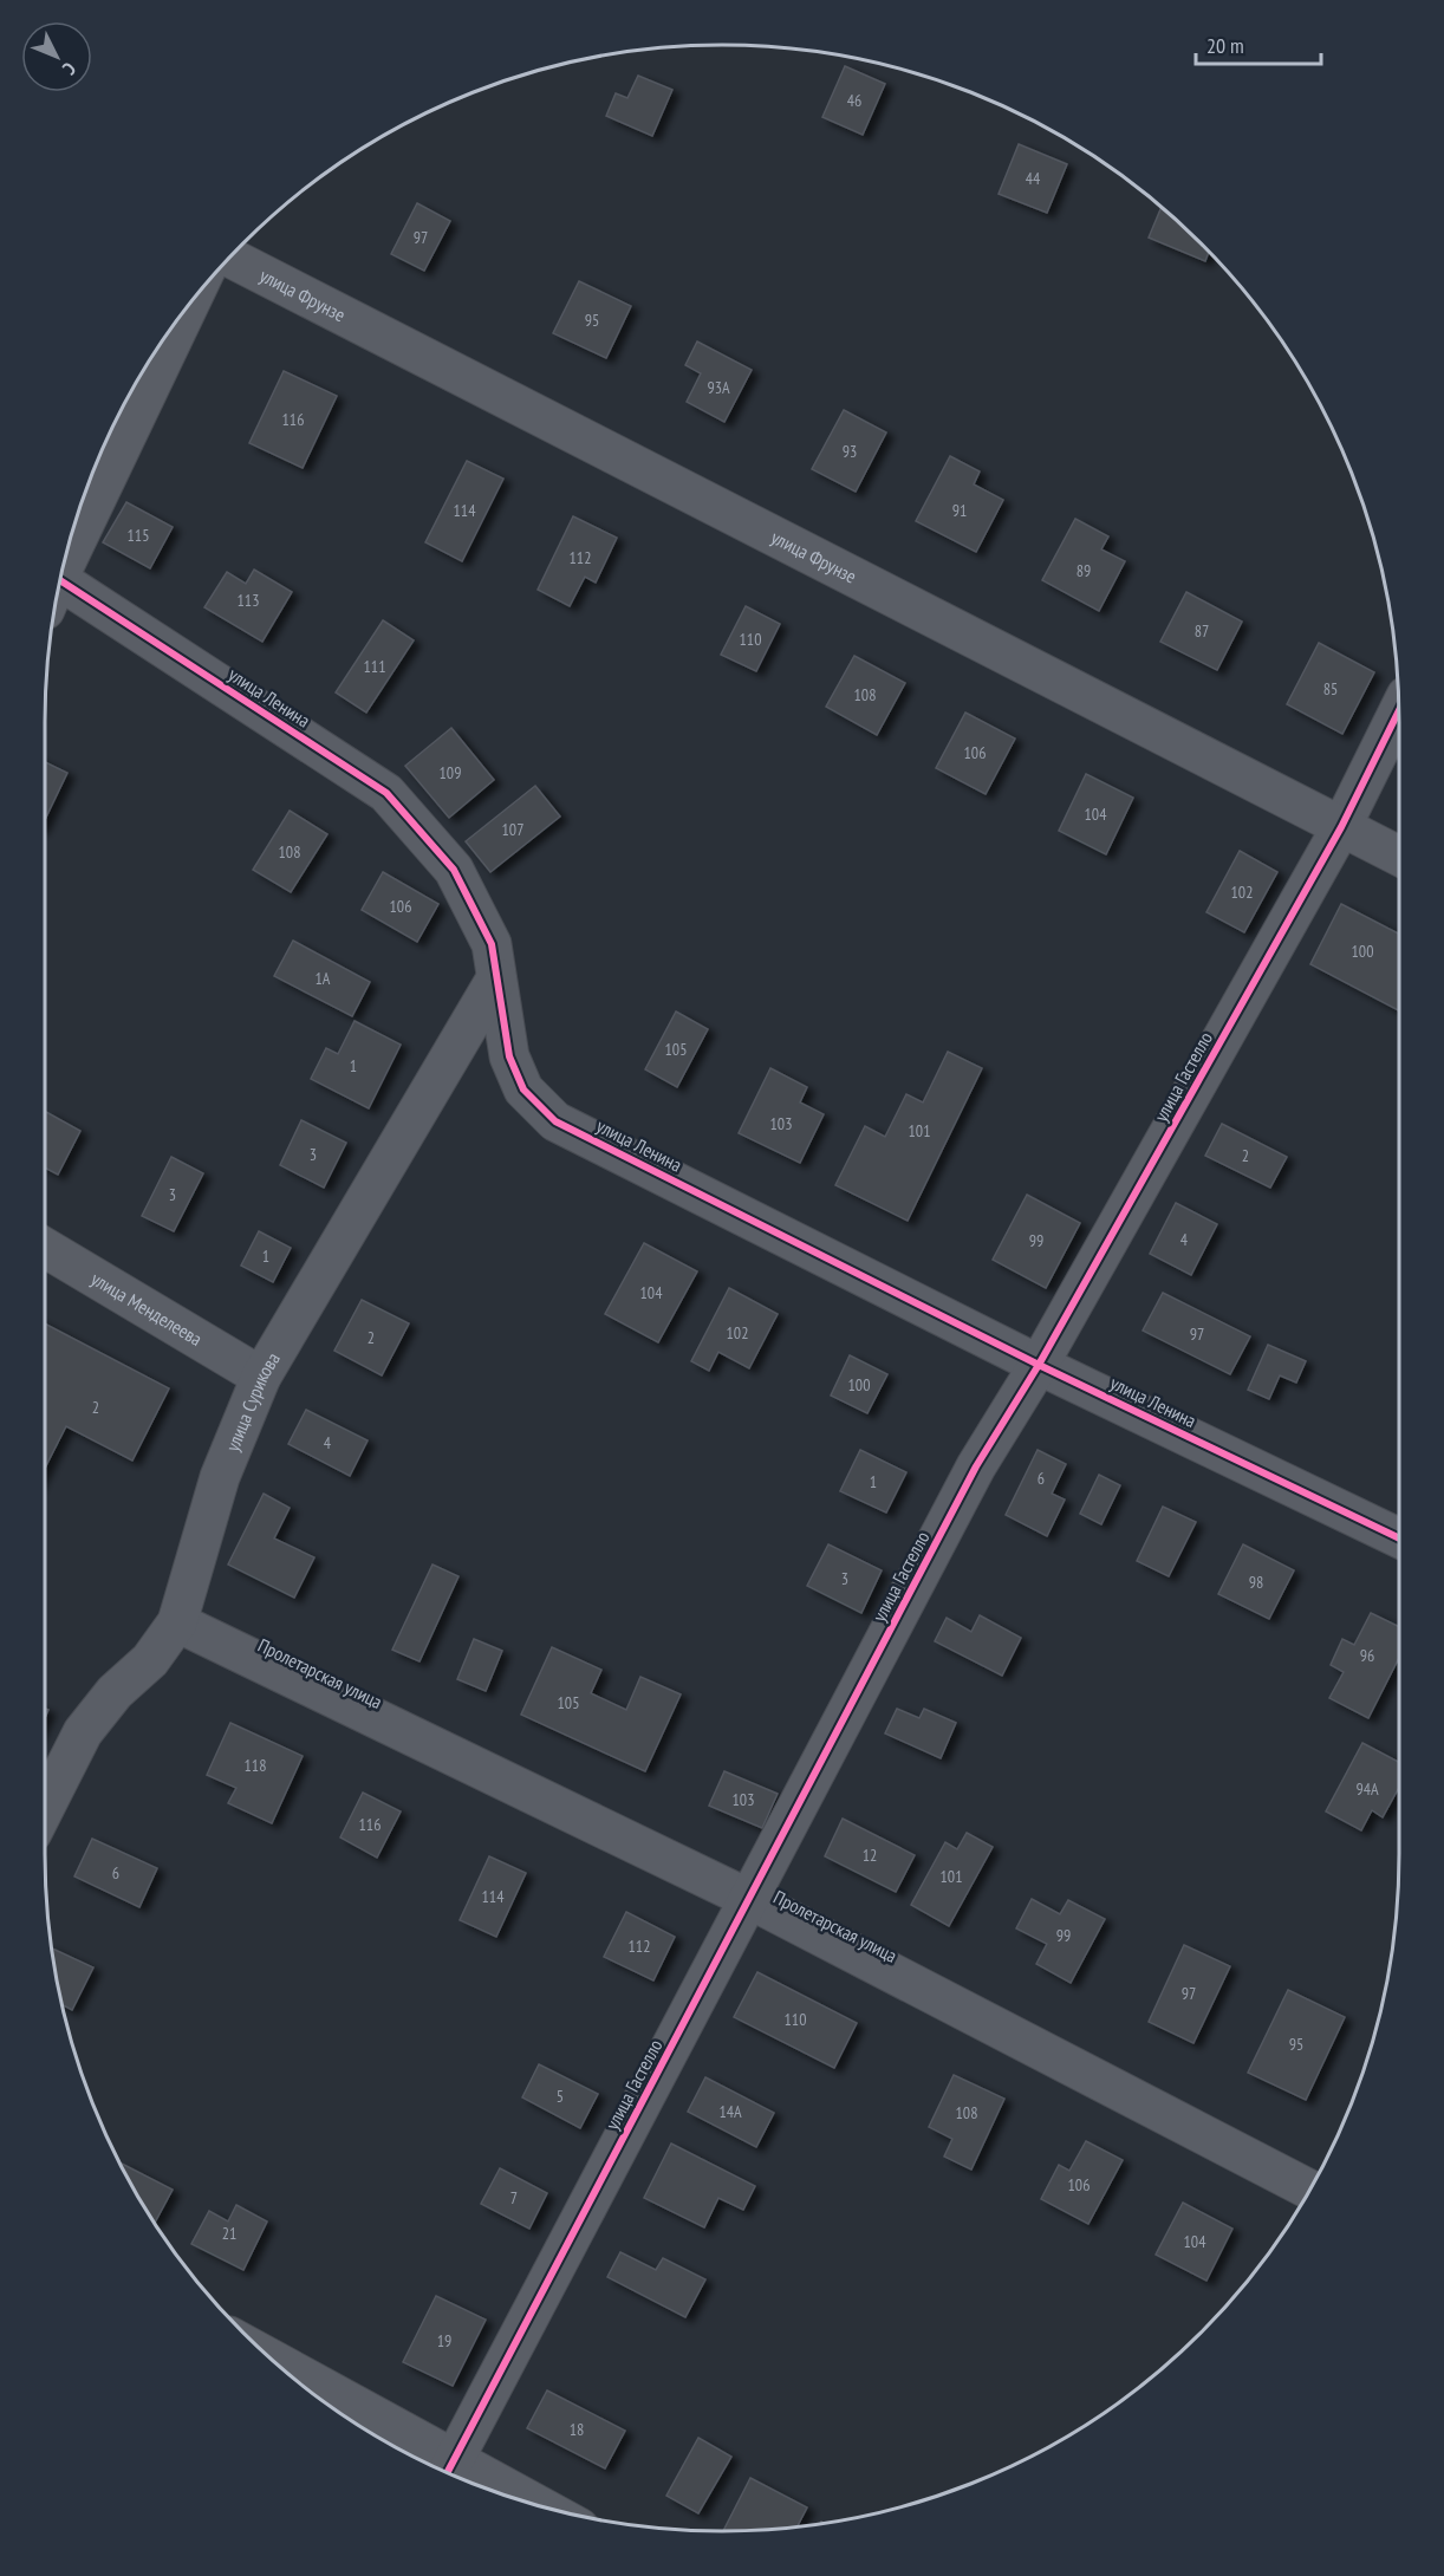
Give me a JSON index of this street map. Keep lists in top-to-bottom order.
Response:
{
  "streets": {
    "street": [
      "улица Фрунзе",
      "улица Ленина",
      "улица Гастелло",
      "улица Менделеева",
      "улица Сурикова",
      "Пролетарская улица"
    ]
  },
  "crossings": [
    ["улица Фрунзе", "улица Гастелло"],
    ["улица Ленина", "улица Гастелло"],
    ["улица Ленина", "улица Сурикова"],
    ["улица Гастелло", "Пролетарская улица"],
    ["улица Менделеева", "улица Сурикова"],
    ["улица Сурикова", "Пролетарская улица"]
  ],
  "house_numbers": [
    "46",
    "44",
    "97",
    "95",
    "93А",
    "116",
    "93",
    "114",
    "91",
    "115",
    "112",
    "89",
    "113",
    "87",
    "110",
    "111",
    "85",
    "108",
    "106",
    "109",
    "104",
    "107",
    "108",
    "102",
    "106",
    "100",
    "1А",
    "105",
    "1",
    "103",
    "101",
    "3",
    "2",
    "3",
    "4",
    "99",
    "1",
    "104",
    "102",
    "97",
    "2",
    "100",
    "2",
    "4",
    "6",
    "1",
    "3",
    "98",
    "96",
    "105",
    "118",
    "94А",
    "103",
    "116",
    "12",
    "6",
    "101",
    "114",
    "99",
    "112",
    "97",
    "110",
    "95",
    "5",
    "14А",
    "108",
    "106",
    "7",
    "21",
    "104",
    "19",
    "18"
  ],
  "scale_bar": "20 m",
  "north": "bottom right"
}
